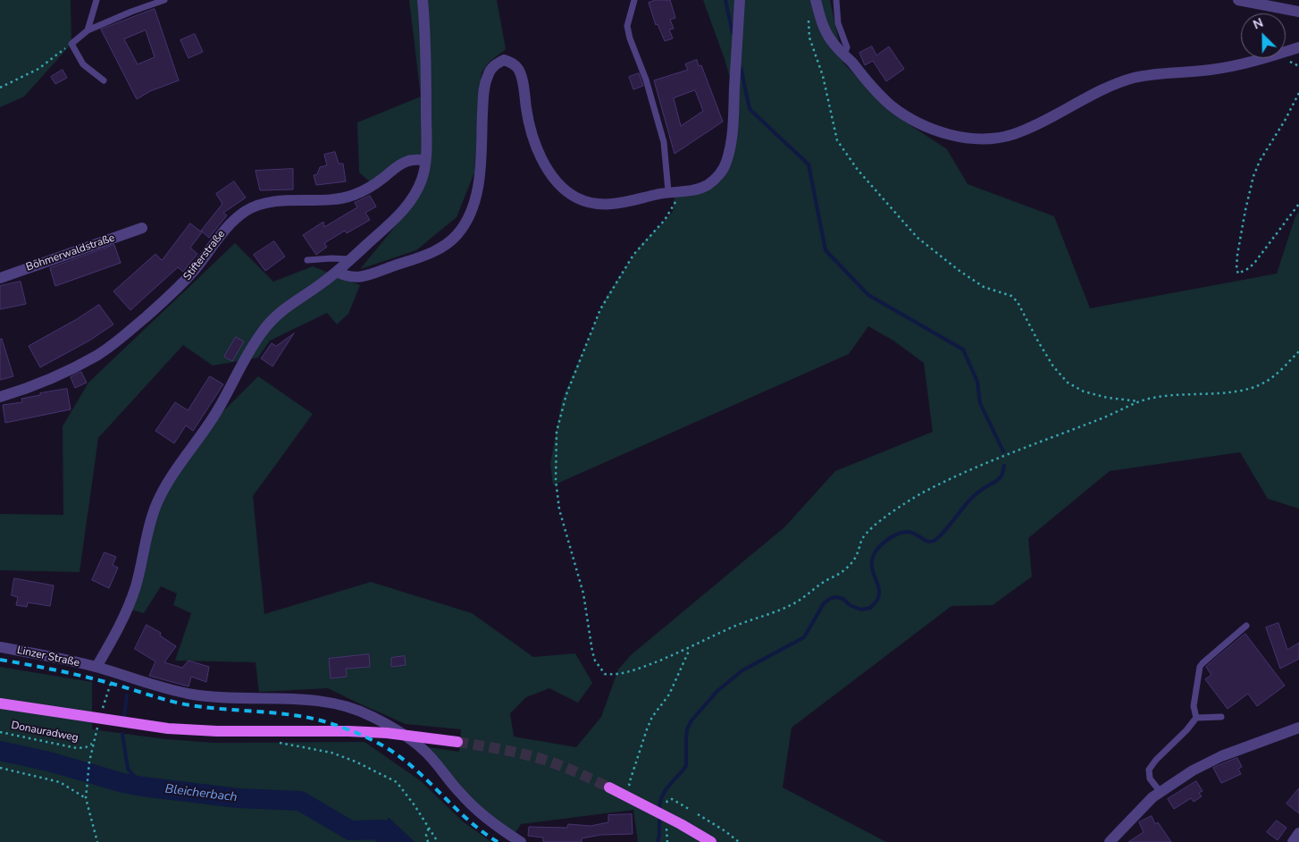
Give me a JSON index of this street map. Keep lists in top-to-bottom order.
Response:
{
  "streets": {
    "street": ["Böhmerwaldstraße", "Stifterstraße", "Linzer Straße"],
    "path": ["Donauradweg"]
  },
  "water": ["Bleicherbach"],
  "north": "top left"
}
